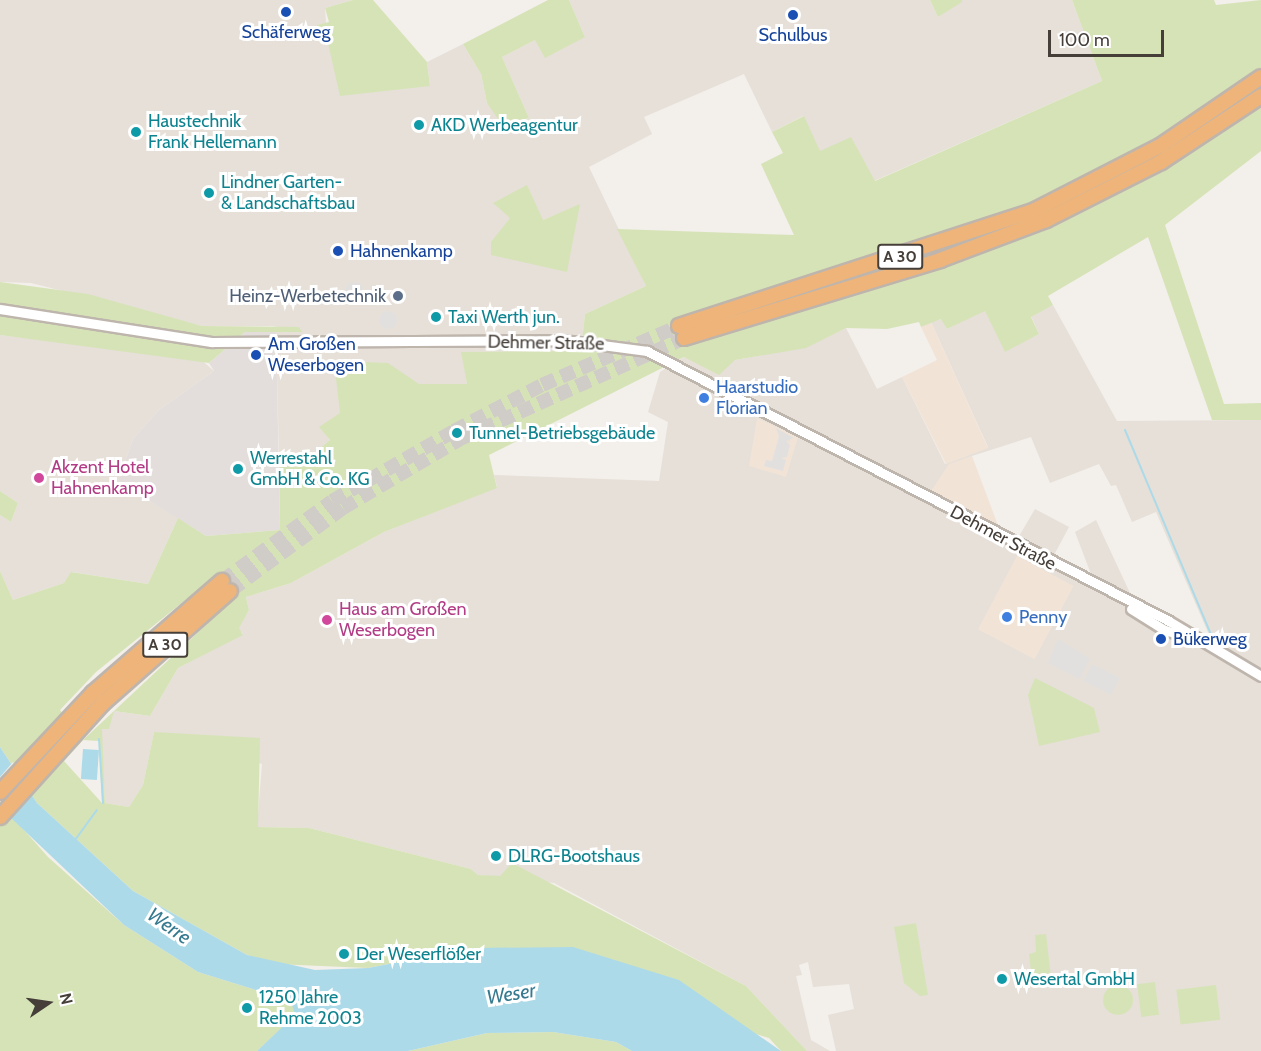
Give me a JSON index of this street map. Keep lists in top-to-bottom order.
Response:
{
  "streets": {
    "highway": ["A 30"],
    "street": ["Dehmer Straße"]
  },
  "water": ["Werre", "Weser"],
  "places": [
    "Schäferweg",
    "Schulbus",
    "AKD Werbeagentur",
    "Haustechnik Frank Hellemann",
    "Lindner Garten- & Landschaftsbau",
    "Hahnenkamp",
    "Heinz-Werbetechnik",
    "Taxi Werth jun.",
    "Am Großen Weserbogen",
    "Haarstudio Florian",
    "Tunnel-Betriebsgebäude",
    "Werrestahl GmbH & Co. KG",
    "Akzent Hotel Hahnenkamp",
    "Penny",
    "Haus am Großen Weserbogen",
    "Bükerweg",
    "DLRG-Bootshaus",
    "Der Weserflößer",
    "Wesertal GmbH",
    "1250 Jahre Rehme 2003"
  ],
  "scale_bar": "100 m",
  "north": "right"
}
